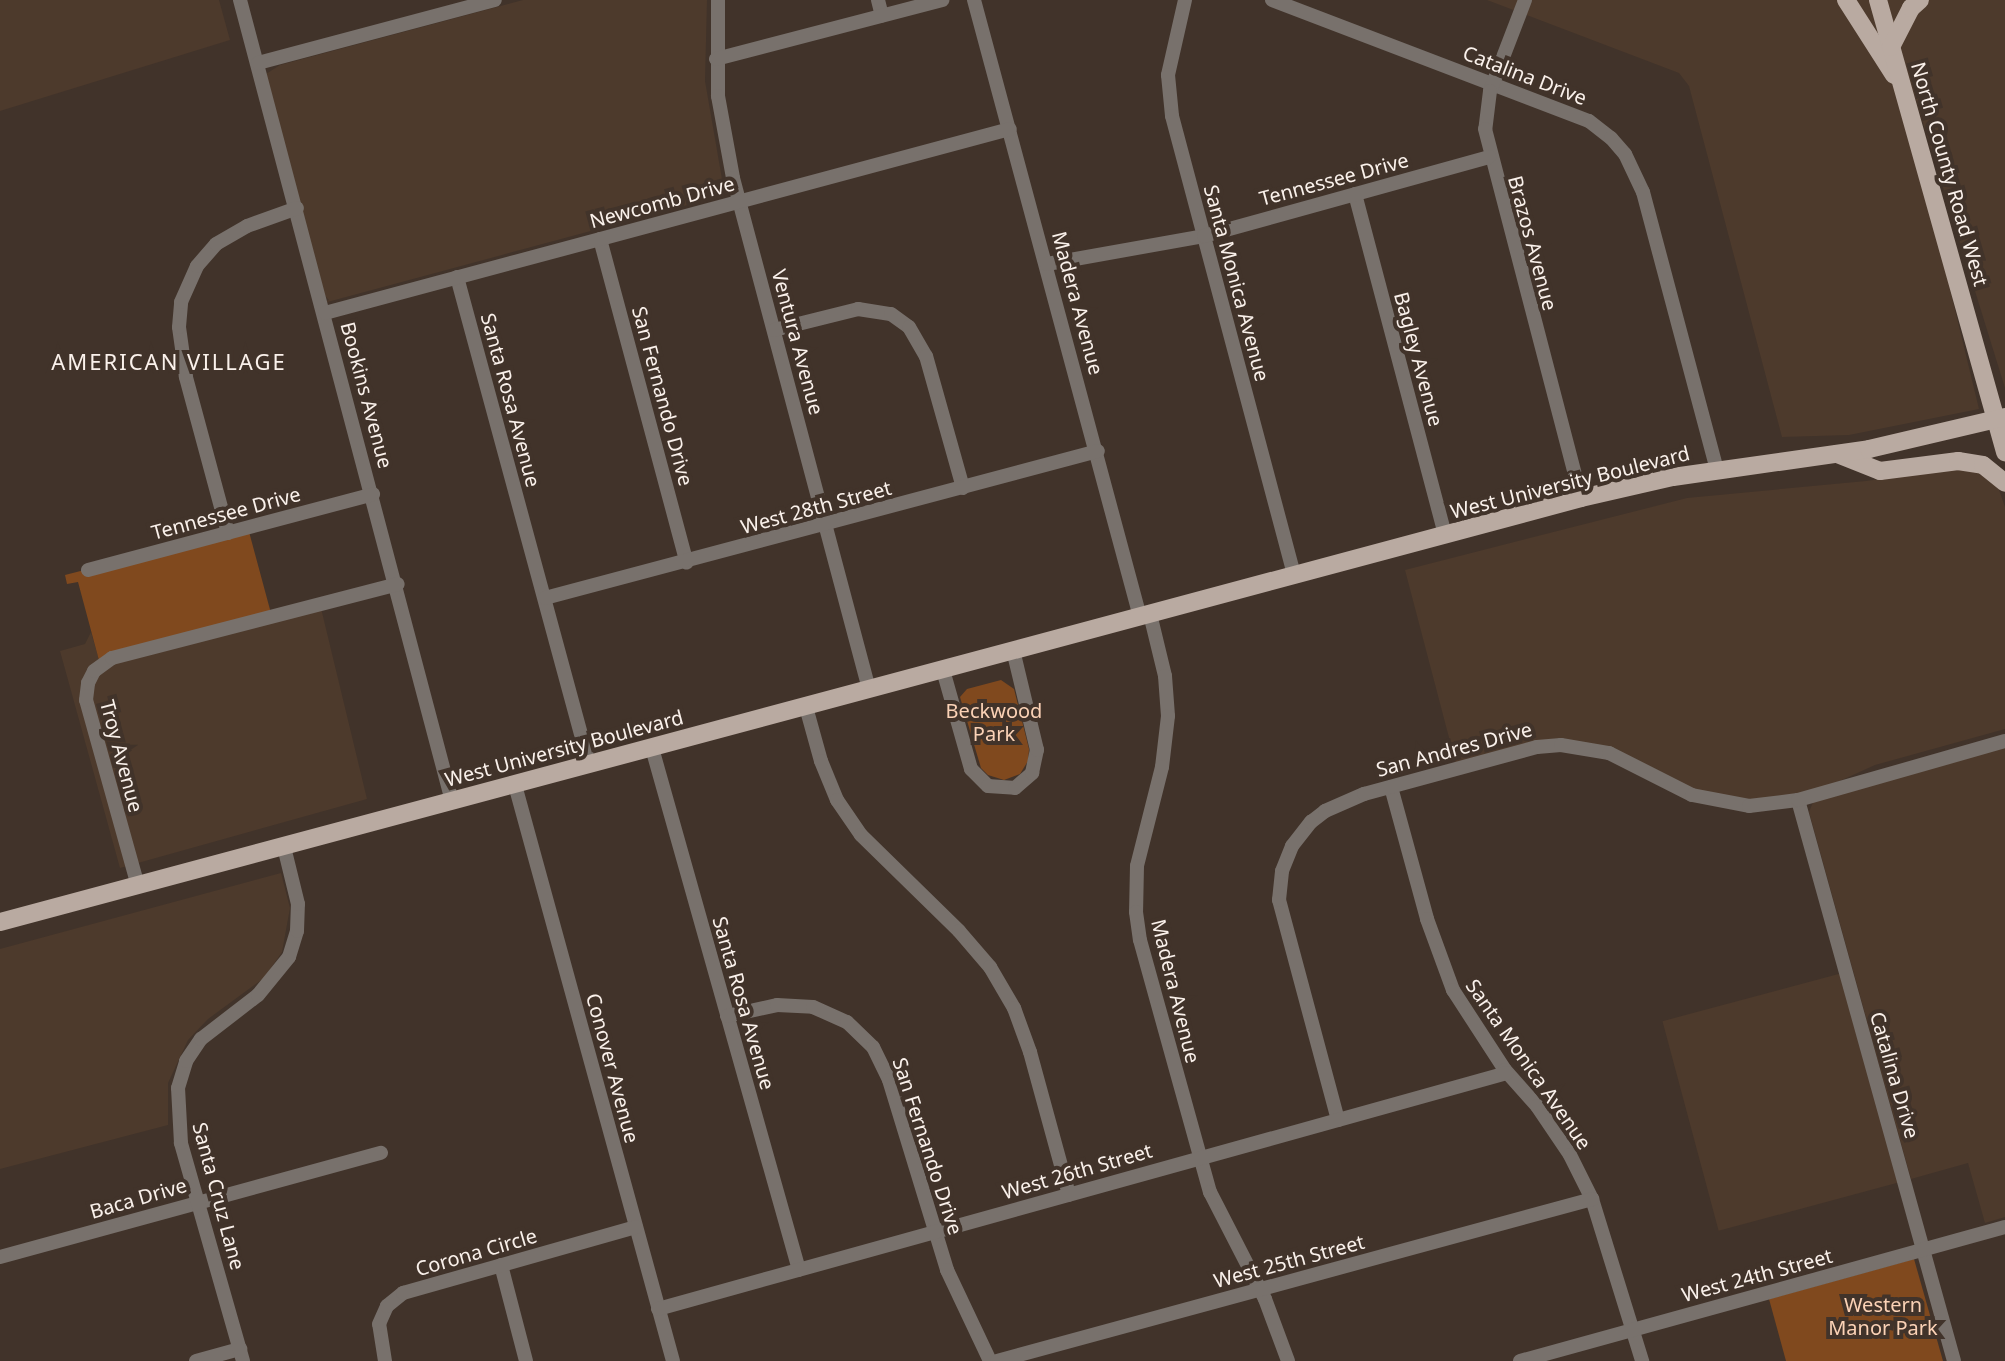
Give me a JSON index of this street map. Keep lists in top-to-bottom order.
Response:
{
  "streets": {
    "main road": ["North County Road West", "West University Boulevard"],
    "street": [
      "Catalina Drive",
      "Tennessee Drive",
      "Newcomb Drive",
      "Brazos Avenue",
      "Santa Monica Avenue",
      "Madera Avenue",
      "Ventura Avenue",
      "Bagley Avenue",
      "Bookins Avenue",
      "San Fernando Drive",
      "Santa Rosa Avenue",
      "West 28th Street",
      "San Andres Drive",
      "Troy Avenue",
      "Conover Avenue",
      "West 26th Street",
      "Santa Cruz Lane",
      "Baca Drive",
      "Corona Circle",
      "West 25th Street",
      "West 24th Street"
    ]
  },
  "crossings": [
    ["Catalina Drive", "Brazos Avenue"],
    ["Catalina Drive", "West University Boulevard"],
    ["Catalina Drive", "San Andres Drive"],
    ["Catalina Drive", "West 24th Street"],
    ["North County Road West", "West University Boulevard"],
    ["Tennessee Drive", "Brazos Avenue"],
    ["Tennessee Drive", "Santa Monica Avenue"],
    ["Tennessee Drive", "Madera Avenue"],
    ["Tennessee Drive", "Bagley Avenue"],
    ["Tennessee Drive", "Bookins Avenue"],
    ["Newcomb Drive", "Madera Avenue"],
    ["Newcomb Drive", "Ventura Avenue"],
    ["Newcomb Drive", "Bookins Avenue"],
    ["Newcomb Drive", "San Fernando Drive"],
    ["Newcomb Drive", "Santa Rosa Avenue"],
    ["Brazos Avenue", "West University Boulevard"],
    ["Santa Monica Avenue", "West University Boulevard"],
    ["Santa Monica Avenue", "San Andres Drive"],
    ["Santa Monica Avenue", "West 26th Street"],
    ["Santa Monica Avenue", "West 25th Street"],
    ["Santa Monica Avenue", "West 24th Street"],
    ["Madera Avenue", "West University Boulevard"],
    ["Madera Avenue", "West 28th Street"],
    ["Madera Avenue", "West 26th Street"],
    ["Madera Avenue", "West 25th Street"],
    ["Ventura Avenue", "West University Boulevard"],
    ["Ventura Avenue", "West 28th Street"],
    ["Bagley Avenue", "West University Boulevard"],
    ["Bookins Avenue", "West University Boulevard"],
    ["Bookins Avenue", "Troy Avenue"],
    ["San Fernando Drive", "Santa Rosa Avenue"],
    ["San Fernando Drive", "West 28th Street"],
    ["San Fernando Drive", "West 26th Street"],
    ["Santa Rosa Avenue", "West University Boulevard"],
    ["Santa Rosa Avenue", "West 28th Street"],
    ["Santa Rosa Avenue", "West 26th Street"],
    ["West University Boulevard", "Troy Avenue"],
    ["West University Boulevard", "Conover Avenue"],
    ["West University Boulevard", "Santa Cruz Lane"],
    ["San Andres Drive", "West 26th Street"],
    ["Conover Avenue", "West 26th Street"],
    ["Conover Avenue", "Corona Circle"],
    ["Santa Cruz Lane", "Baca Drive"]
  ],
  "districts": ["AMERICAN VILLAGE"],
  "parks": ["Beckwood Park", "Western Manor Park"]
}
